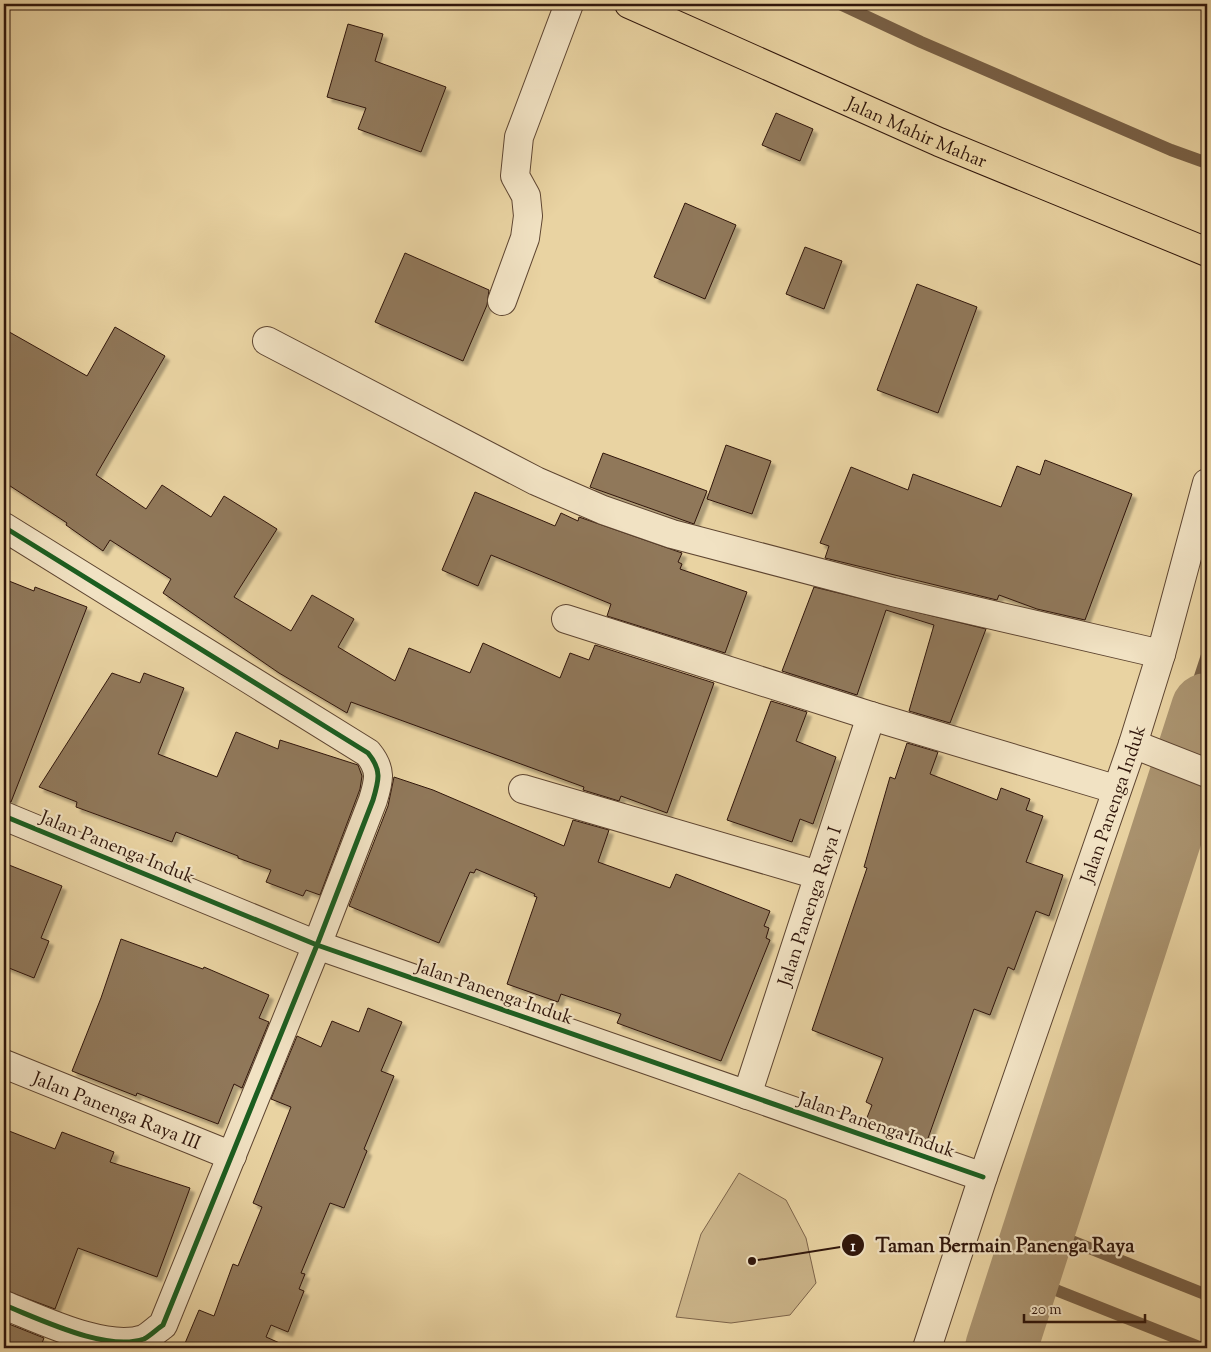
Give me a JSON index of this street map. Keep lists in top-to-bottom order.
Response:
{
  "streets": {
    "highway": ["Jalan Mahir Mahar"],
    "street": ["Jalan Panenga Induk", "Jalan Panenga Raya I", "Jalan Panenga Raya III"]
  },
  "crossings": [
    ["Jalan Panenga Induk", "Jalan Panenga Raya I"]
  ],
  "places": ["Taman Bermain Panenga Raya"],
  "scale_bar": "20 m"
}
